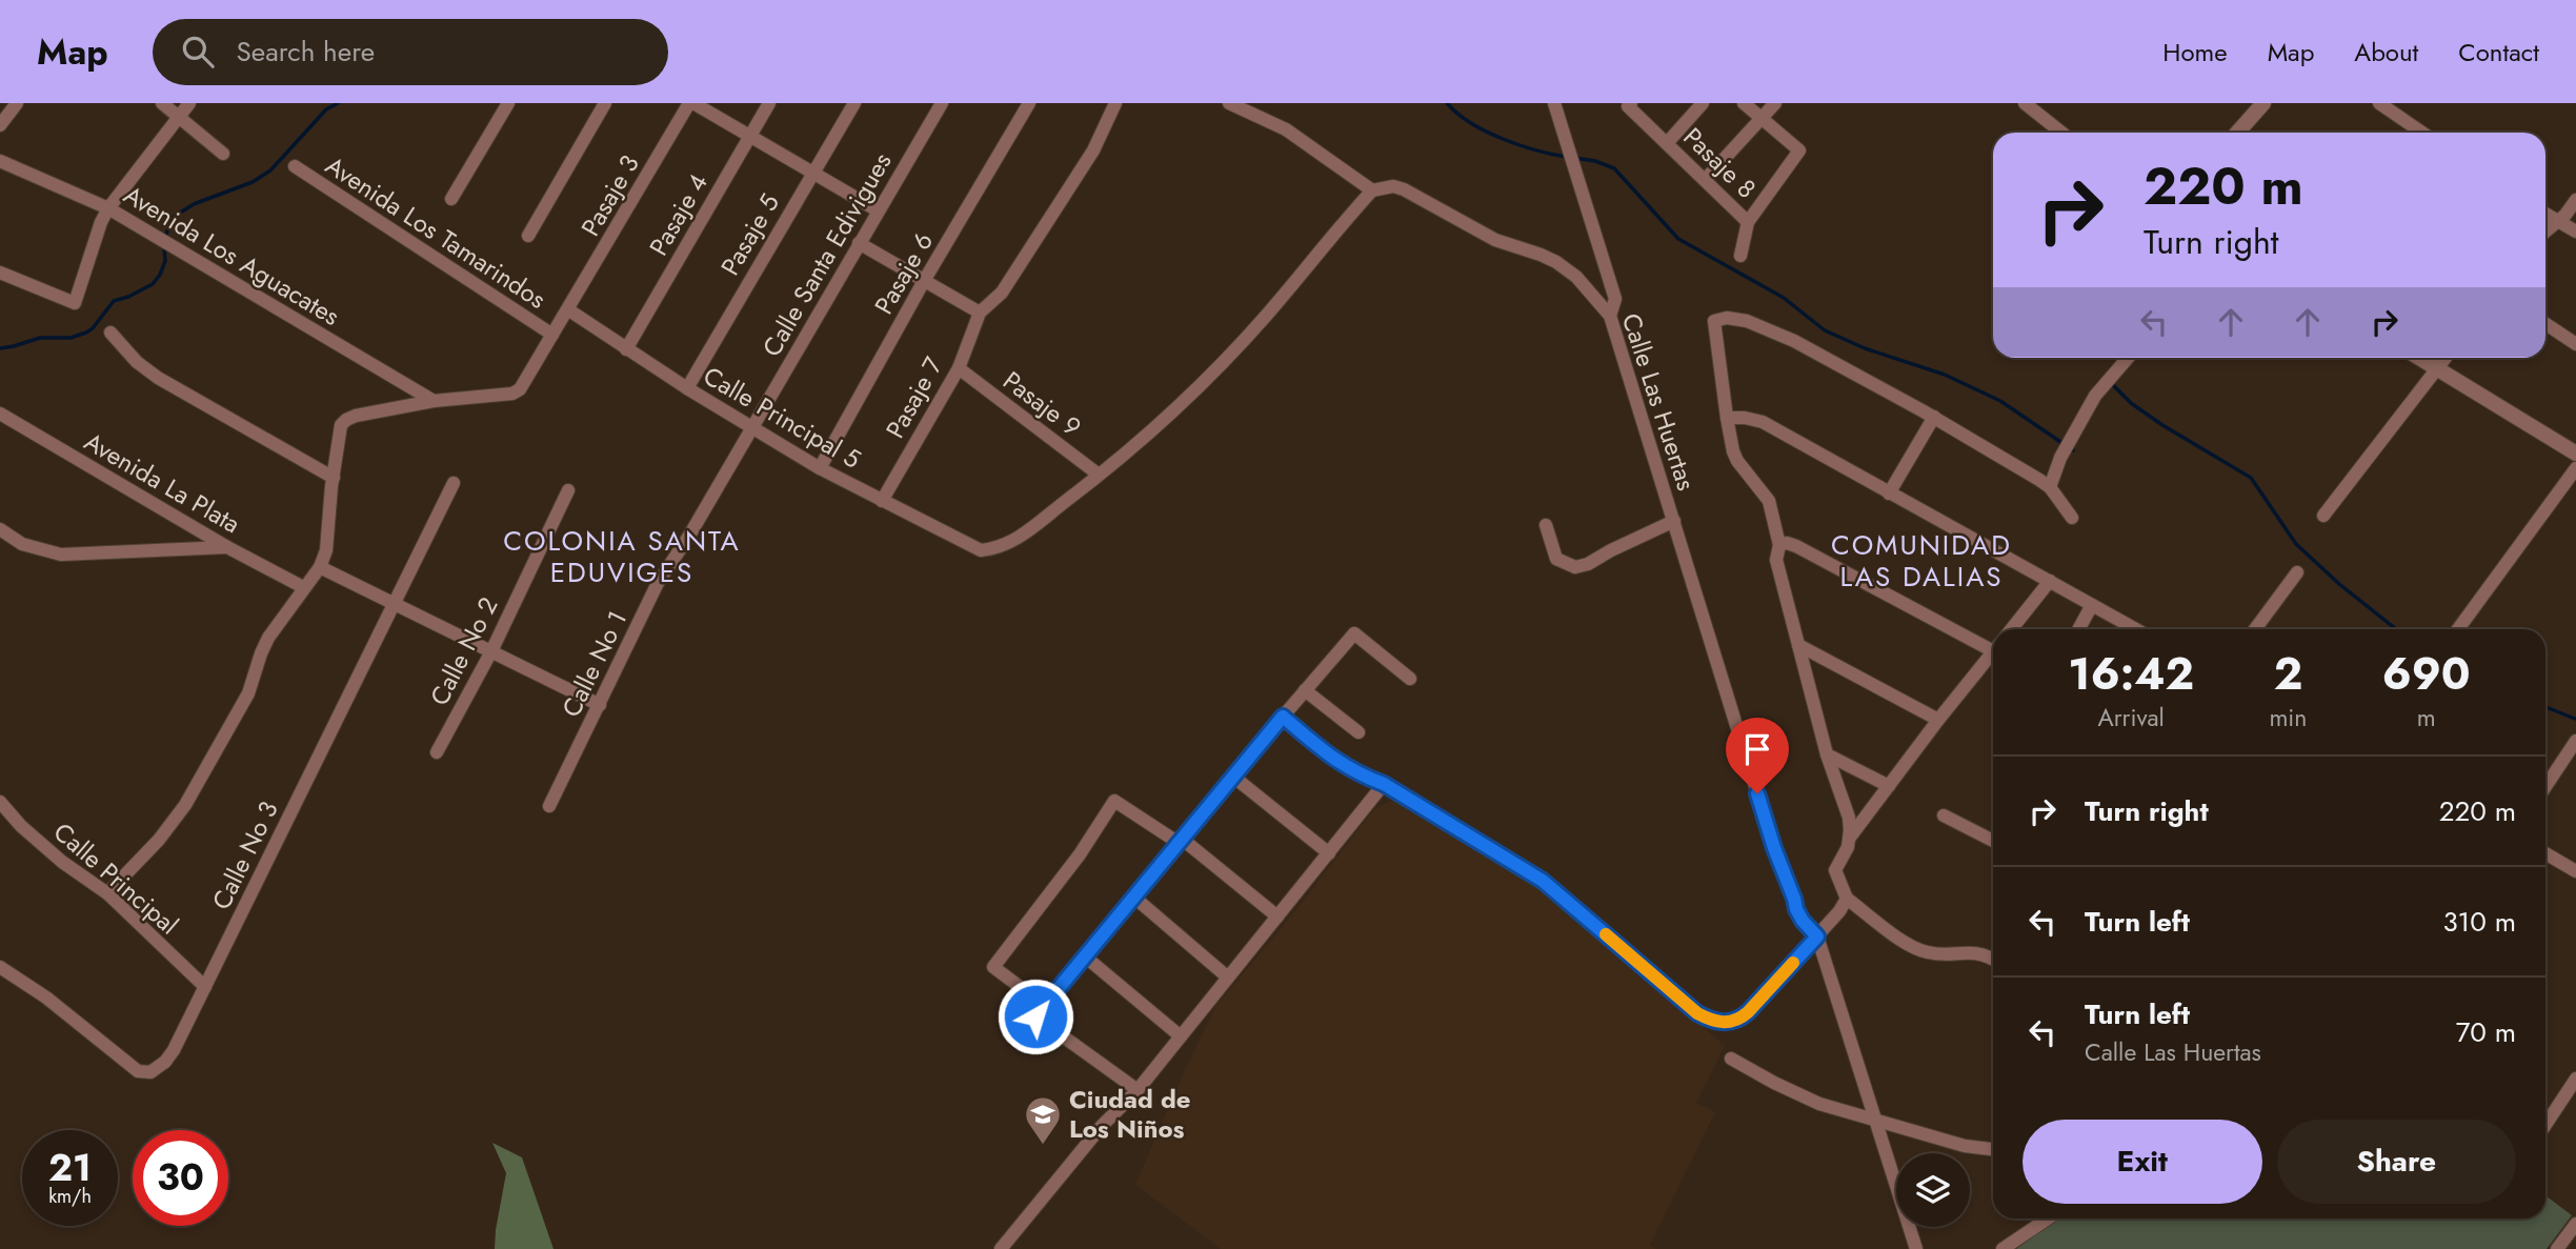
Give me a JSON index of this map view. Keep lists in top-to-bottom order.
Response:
{
  "streets": {
    "street": [
      "Pasaje 8",
      "Pasaje 3",
      "Pasaje 4",
      "Avenida Los Tamarindos",
      "Pasaje 5",
      "Calle Santa Edivigues",
      "Avenida Los Aguacates",
      "Pasaje 6",
      "Pasaje 7",
      "Calle Las Huertas",
      "Pasaje 9",
      "Calle Principal 5",
      "Avenida La Plata",
      "Calle No 2",
      "Calle No 1",
      "Calle No 3",
      "Calle Principal"
    ]
  },
  "crossings": [
    ["Pasaje 3", "Avenida Los Tamarindos"],
    ["Pasaje 3", "Avenida Los Aguacates"],
    ["Pasaje 3", "Calle Principal 5"],
    ["Pasaje 4", "Calle Principal 5"],
    ["Pasaje 5", "Calle Principal 5"],
    ["Calle Santa Edivigues", "Calle Principal 5"],
    ["Calle Santa Edivigues", "Calle No 1"],
    ["Pasaje 6", "Calle Principal 5"],
    ["Pasaje 7", "Pasaje 9"],
    ["Pasaje 7", "Calle Principal 5"],
    ["Pasaje 9", "Calle Principal 5"],
    ["Calle Principal 5", "Calle No 1"],
    ["Calle No 3", "Calle Principal"]
  ],
  "districts": ["COLONIA SANTA EDUVIGES", "COMUNIDAD LAS DALIAS"],
  "places": {
    "school or university": ["Ciudad de Los Niños"]
  },
  "page": {
    "header": "Map",
    "search": "Search here",
    "nav": [
      "Home",
      "Map",
      "About",
      "Contact"
    ],
    "turn": ["220 m", "Turn right"],
    "eta": [
      "16:42",
      "Arrival",
      "2",
      "min",
      "690",
      "m"
    ],
    "list": [
      {
        "name": "Turn right",
        "value": "220 m"
      },
      {
        "name": "Turn left",
        "value": "310 m"
      },
      {
        "name": "Turn left",
        "note": "Calle Las Huertas",
        "value": "70 m"
      }
    ],
    "buttons": ["Exit", "Share"],
    "speed": "21 km/h",
    "limit": "30"
  }
}
